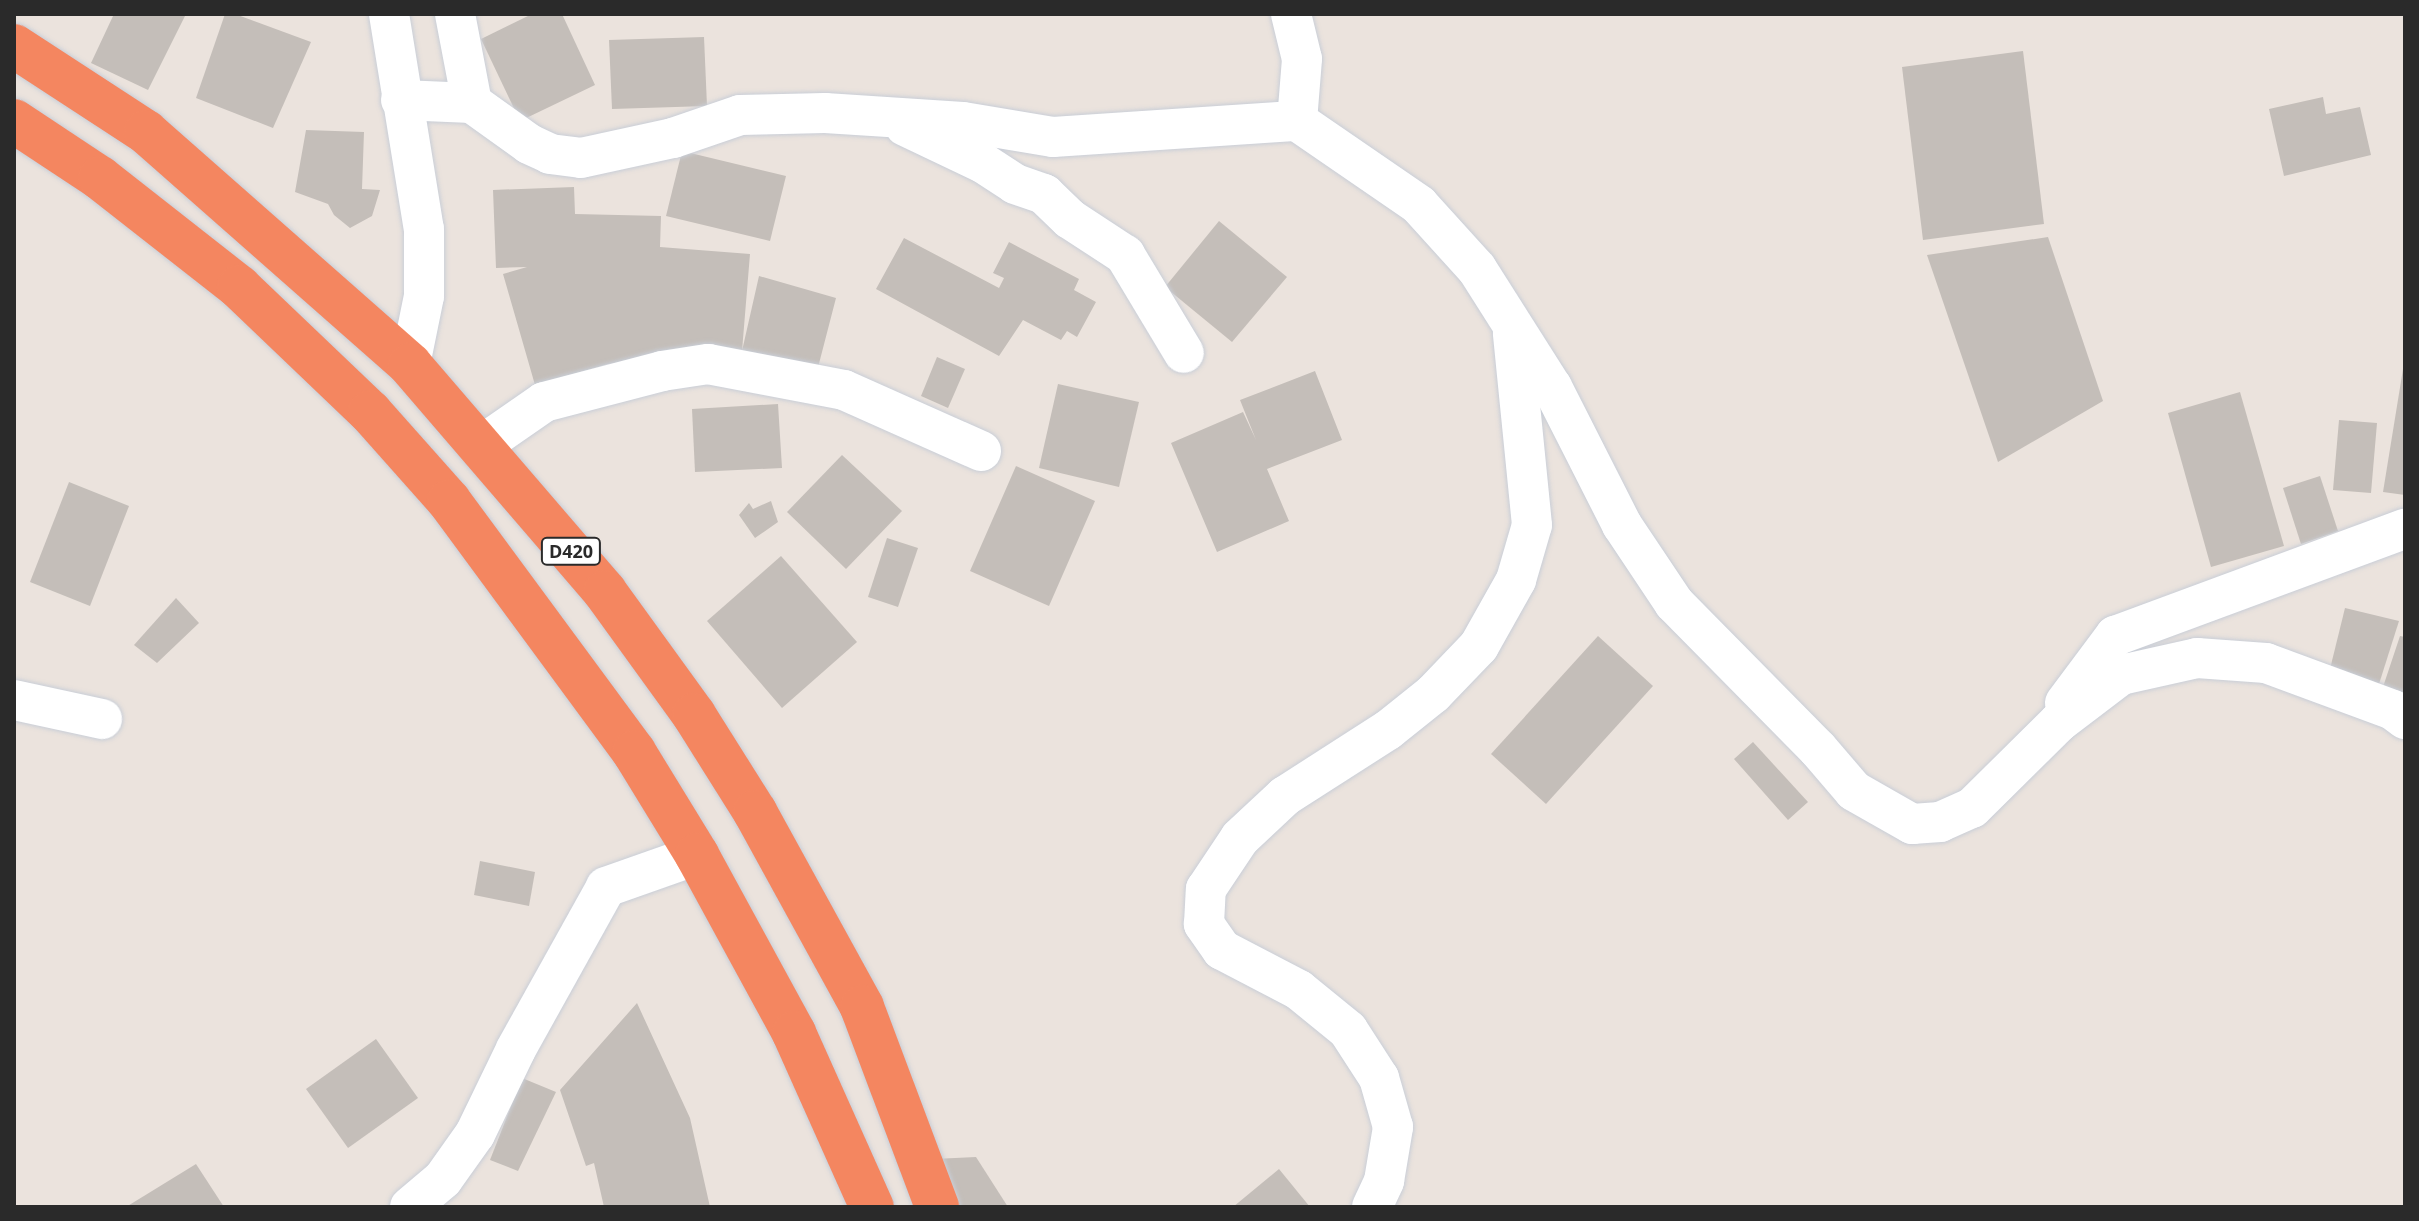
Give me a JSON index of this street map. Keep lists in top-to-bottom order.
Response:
{
  "streets": {
    "highway": ["D420"]
  }
}
